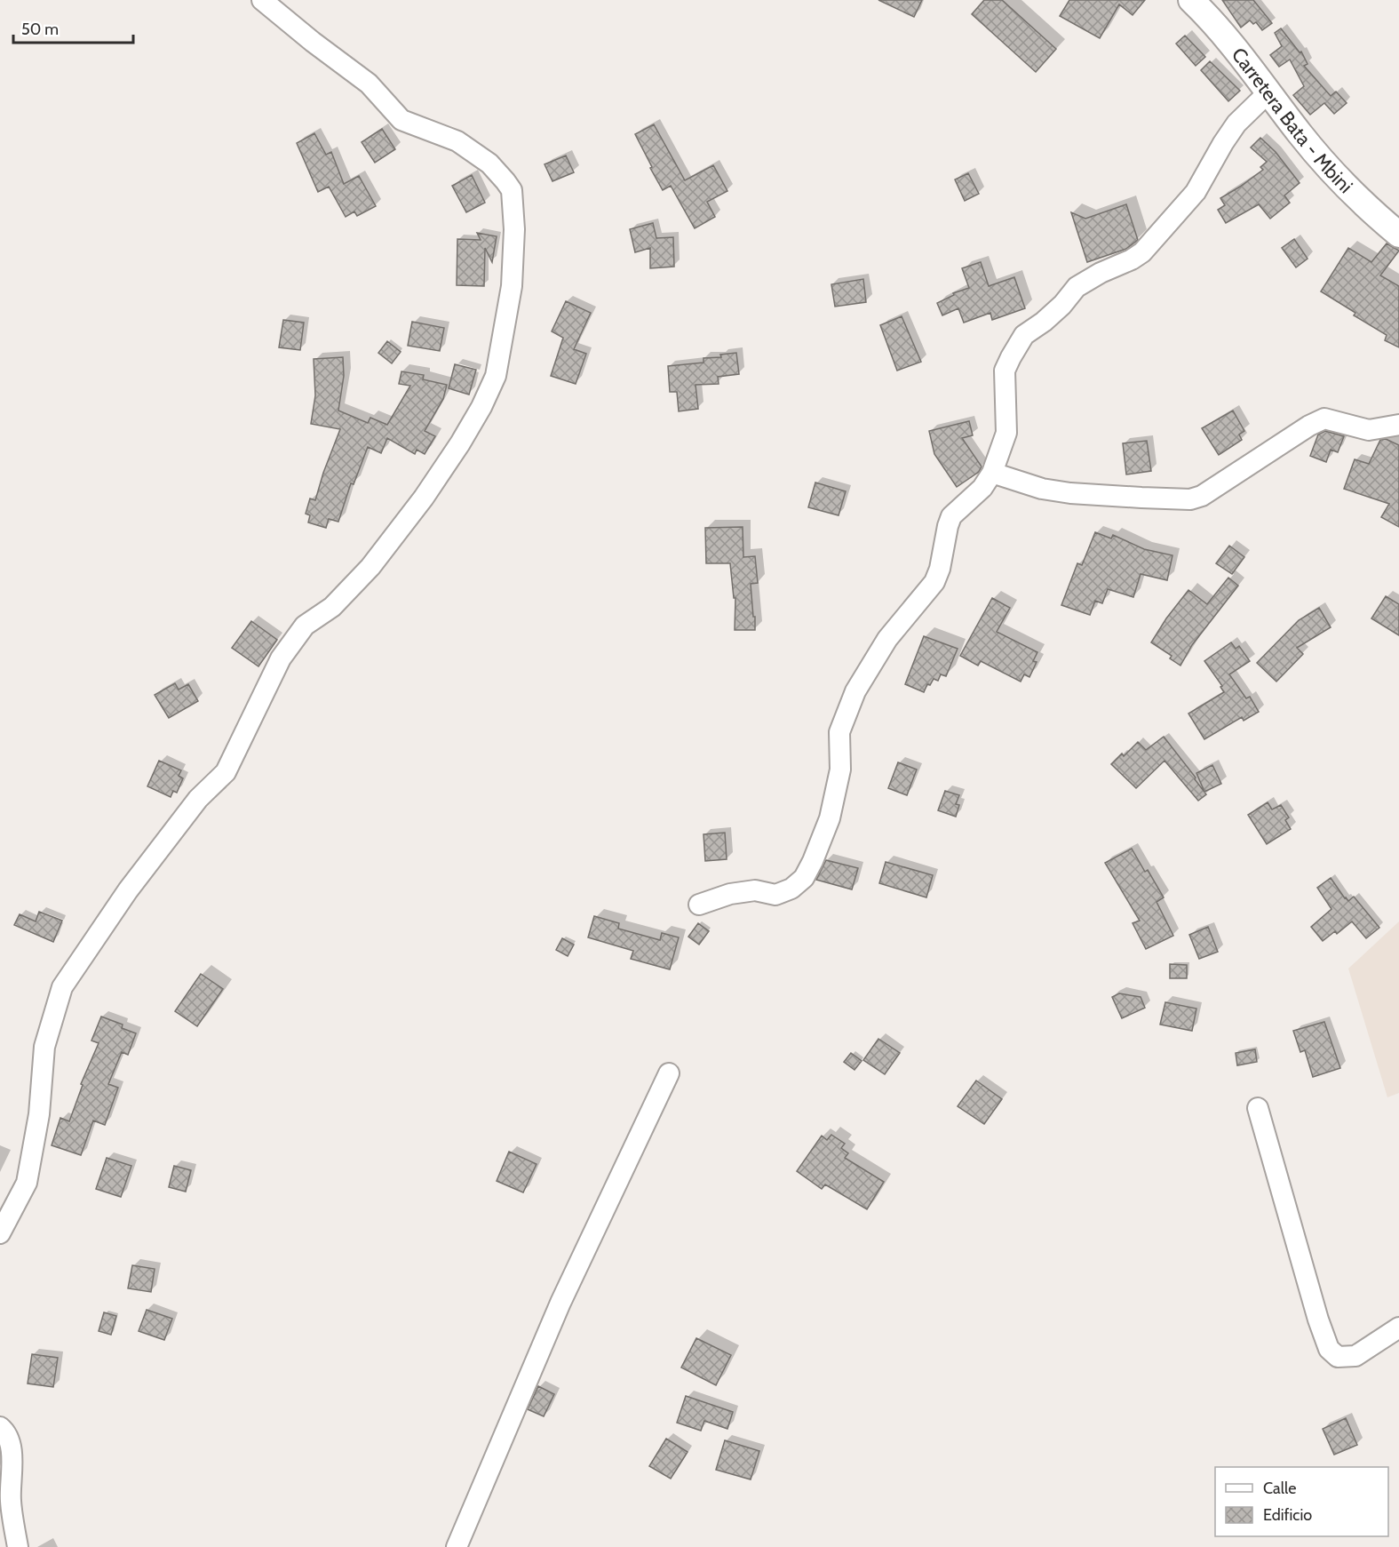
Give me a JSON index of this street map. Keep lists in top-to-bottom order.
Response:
{
  "streets": {
    "main road": ["Carretera Bata - Mbini"]
  },
  "legend": ["Calle", "Edificio"],
  "scale_bar": "50 m"
}
